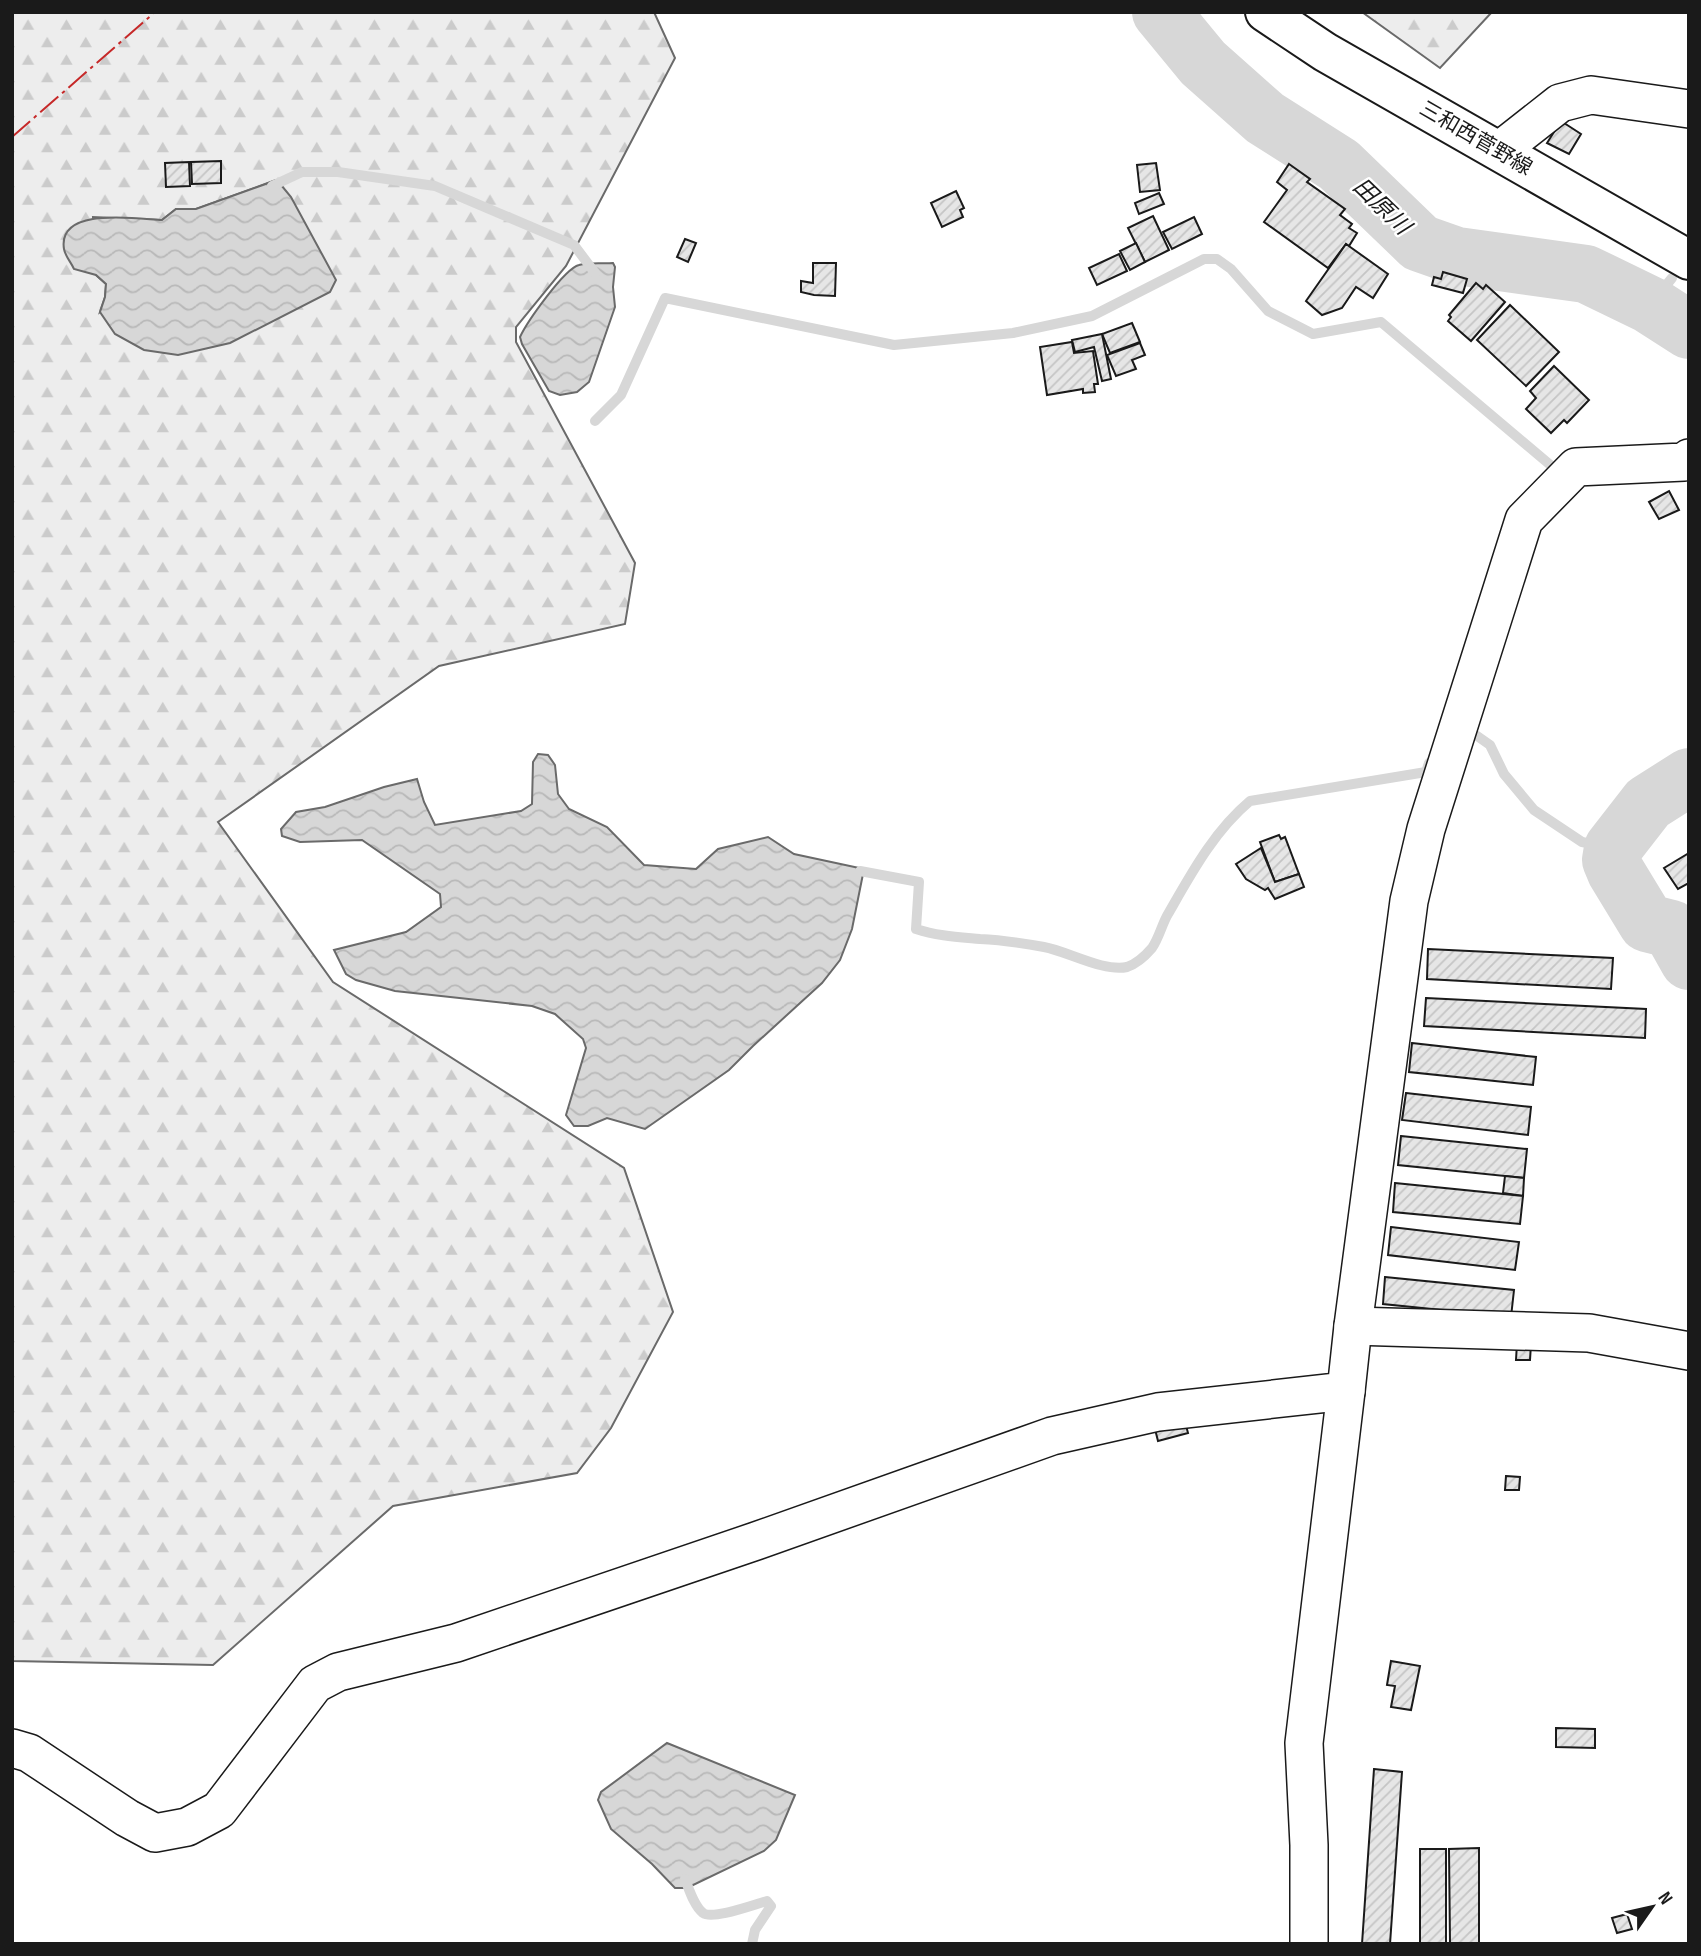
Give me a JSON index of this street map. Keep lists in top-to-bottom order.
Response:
{
  "streets": {
    "main road": ["三和西菅野線"]
  },
  "water": ["田原川"],
  "north": "top right"
}
